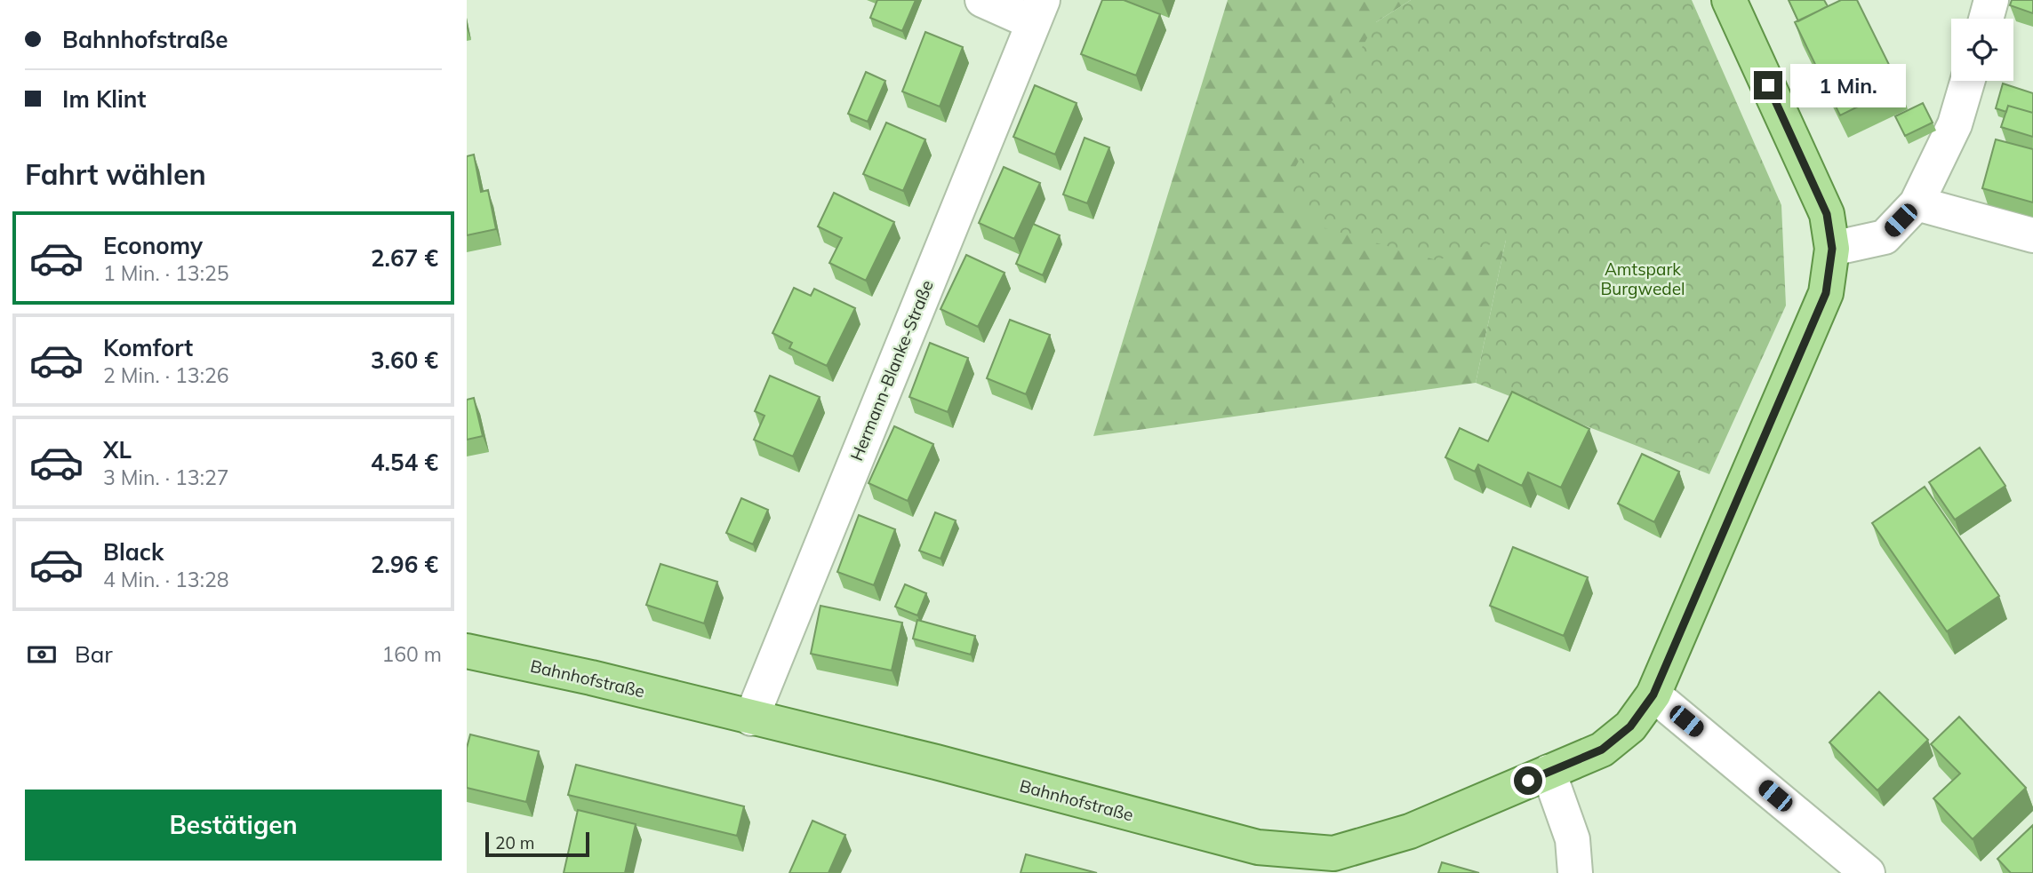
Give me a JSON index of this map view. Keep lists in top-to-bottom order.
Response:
{
  "streets": {
    "main road": ["Bahnhofstraße"],
    "street": ["Hermann-Blanke-Straße"]
  },
  "crossings": [
    ["Hermann-Blanke-Straße", "Bahnhofstraße"]
  ],
  "parks": ["Amtspark Burgwedel"],
  "scale_bar": "20 m",
  "page": {
    "banner": ["Bahnhofstraße", "Im Klint"],
    "bubble": "1 Min.",
    "heading": "Fahrt wählen",
    "list": [
      {
        "name": "Economy",
        "note": "1 Min. · 13:25",
        "value": "2.67 €"
      },
      {
        "name": "Komfort",
        "note": "2 Min. · 13:26",
        "value": "3.60 €"
      },
      {
        "name": "XL",
        "note": "3 Min. · 13:27",
        "value": "4.54 €"
      },
      {
        "name": "Black",
        "note": "4 Min. · 13:28",
        "value": "2.96 €"
      }
    ],
    "pay": ["Bar", "160 m"],
    "buttons": "Bestätigen",
    "scale": "20 m"
  }
}
